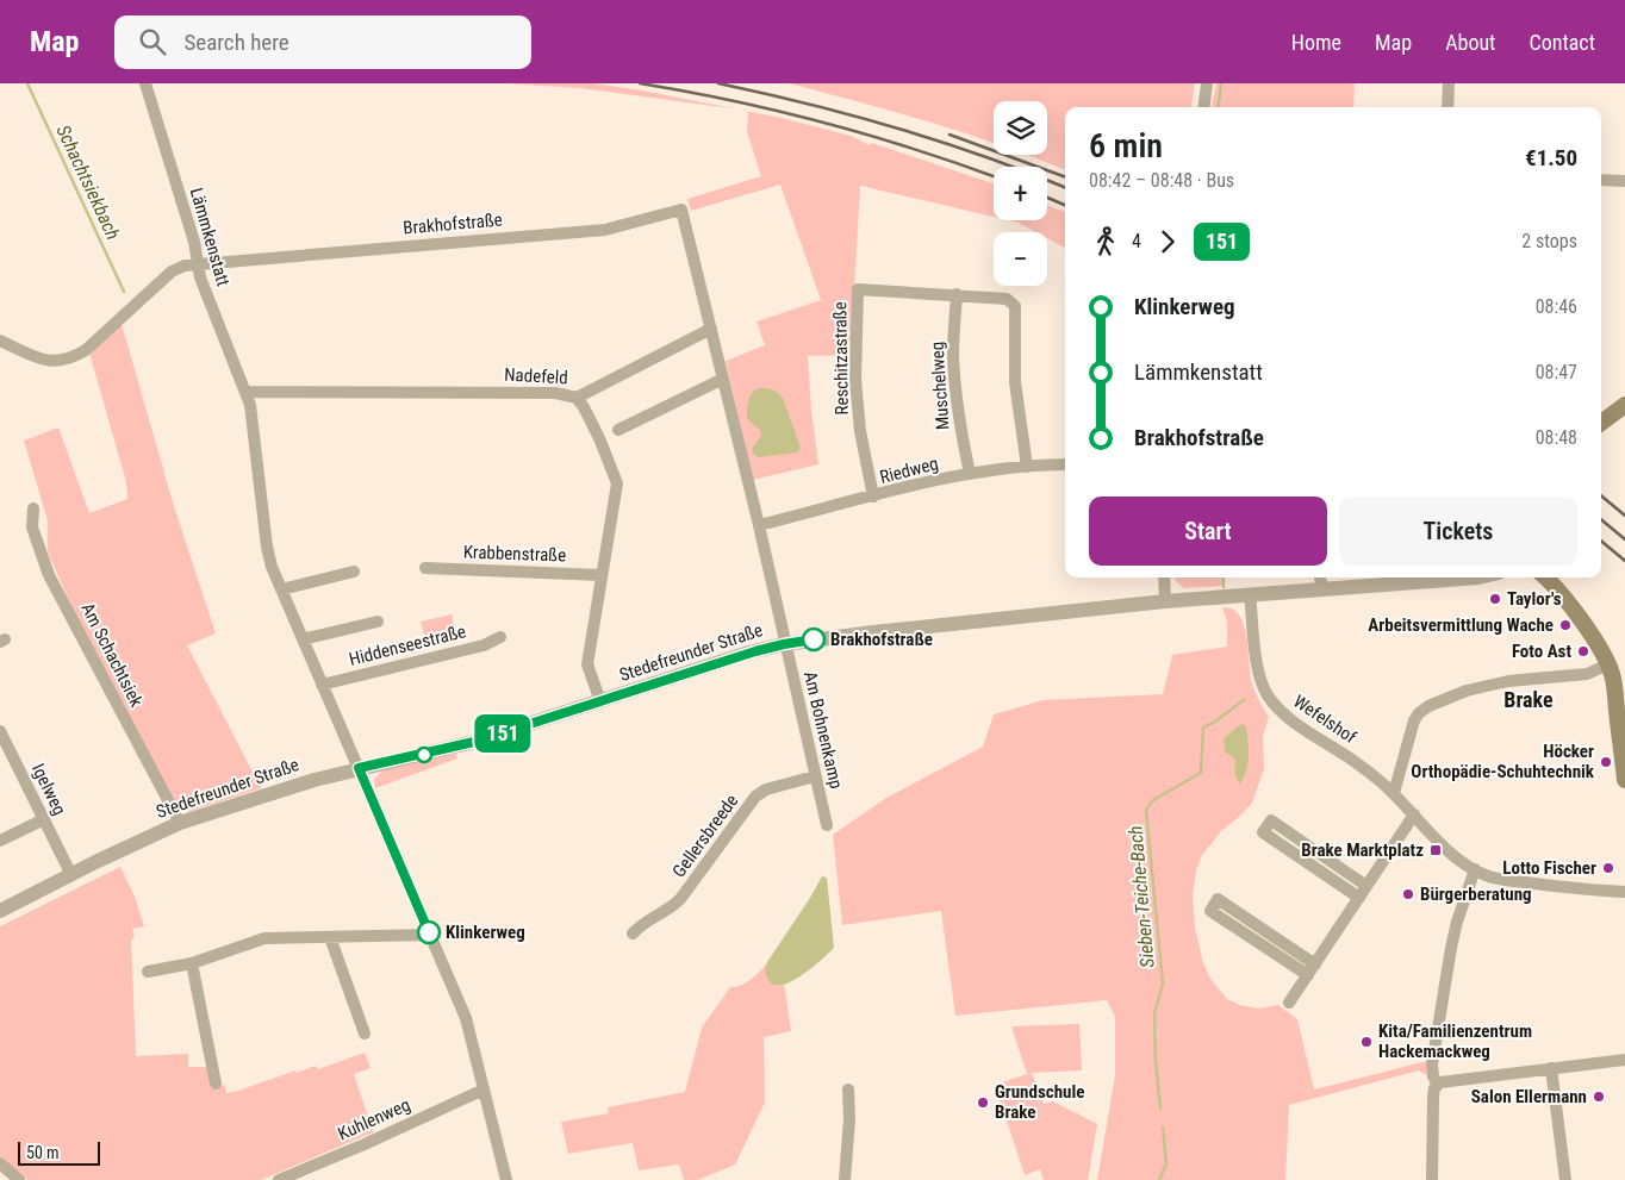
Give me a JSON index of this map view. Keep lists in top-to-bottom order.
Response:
{
  "streets": {
    "street": [
      "Brakhofstraße",
      "Lämmkenstatt",
      "Reschitzastraße",
      "Nadefeld",
      "Muschelweg",
      "Riedweg",
      "Krabbenstraße",
      "Hiddenseestraße",
      "Stedefreunder Straße",
      "Am Schachtsiek",
      "Wefelshof",
      "Am Bohnenkamp",
      "Igelweg",
      "Gellersbreede",
      "Kuhlenweg"
    ]
  },
  "crossings": [
    ["Brakhofstraße", "Lämmkenstatt"],
    ["Brakhofstraße", "Riedweg"],
    ["Brakhofstraße", "Stedefreunder Straße"],
    ["Brakhofstraße", "Am Bohnenkamp"],
    ["Lämmkenstatt", "Nadefeld"],
    ["Lämmkenstatt", "Hiddenseestraße"],
    ["Lämmkenstatt", "Stedefreunder Straße"],
    ["Lämmkenstatt", "Kuhlenweg"],
    ["Reschitzastraße", "Muschelweg"],
    ["Reschitzastraße", "Riedweg"],
    ["Nadefeld", "Krabbenstraße"],
    ["Nadefeld", "Stedefreunder Straße"],
    ["Muschelweg", "Riedweg"],
    ["Stedefreunder Straße", "Am Schachtsiek"],
    ["Stedefreunder Straße", "Wefelshof"],
    ["Stedefreunder Straße", "Am Bohnenkamp"],
    ["Stedefreunder Straße", "Igelweg"],
    ["Am Bohnenkamp", "Gellersbreede"]
  ],
  "districts": ["Brake"],
  "water": ["Schachtsiekbach", "Sieben-Teiche-Bach"],
  "places": {
    "other": [
      "Taylor's",
      "Arbeitsvermittlung Wache",
      "Brakhofstraße",
      "Foto Ast",
      "Höcker Orthopädie-Schuhtechnik",
      "Lotto Fischer",
      "Bürgerberatung",
      "Klinkerweg",
      "Kita/Familienzentrum Hackemackweg",
      "Salon Ellermann",
      "Grundschule Brake"
    ],
    "transit": ["Brake Marktplatz"]
  },
  "lines": ["bus line 151"],
  "scale_bar": "50 m",
  "page": {
    "header": "Map",
    "search": "Search here",
    "nav": [
      "Home",
      "Map",
      "About",
      "Contact"
    ],
    "on_map": "151",
    "map_buttons": ["+", "−"],
    "heading": ["6 min", "08:42 – 08:48 · Bus", "€1.50"],
    "legs": ["4", "151", "2 stops"],
    "list": [
      {
        "name": "Klinkerweg",
        "value": "08:46"
      },
      {
        "name": "Lämmkenstatt",
        "value": "08:47"
      },
      {
        "name": "Brakhofstraße",
        "value": "08:48"
      }
    ],
    "buttons": ["Start", "Tickets"],
    "scale": "50 m"
  }
}
